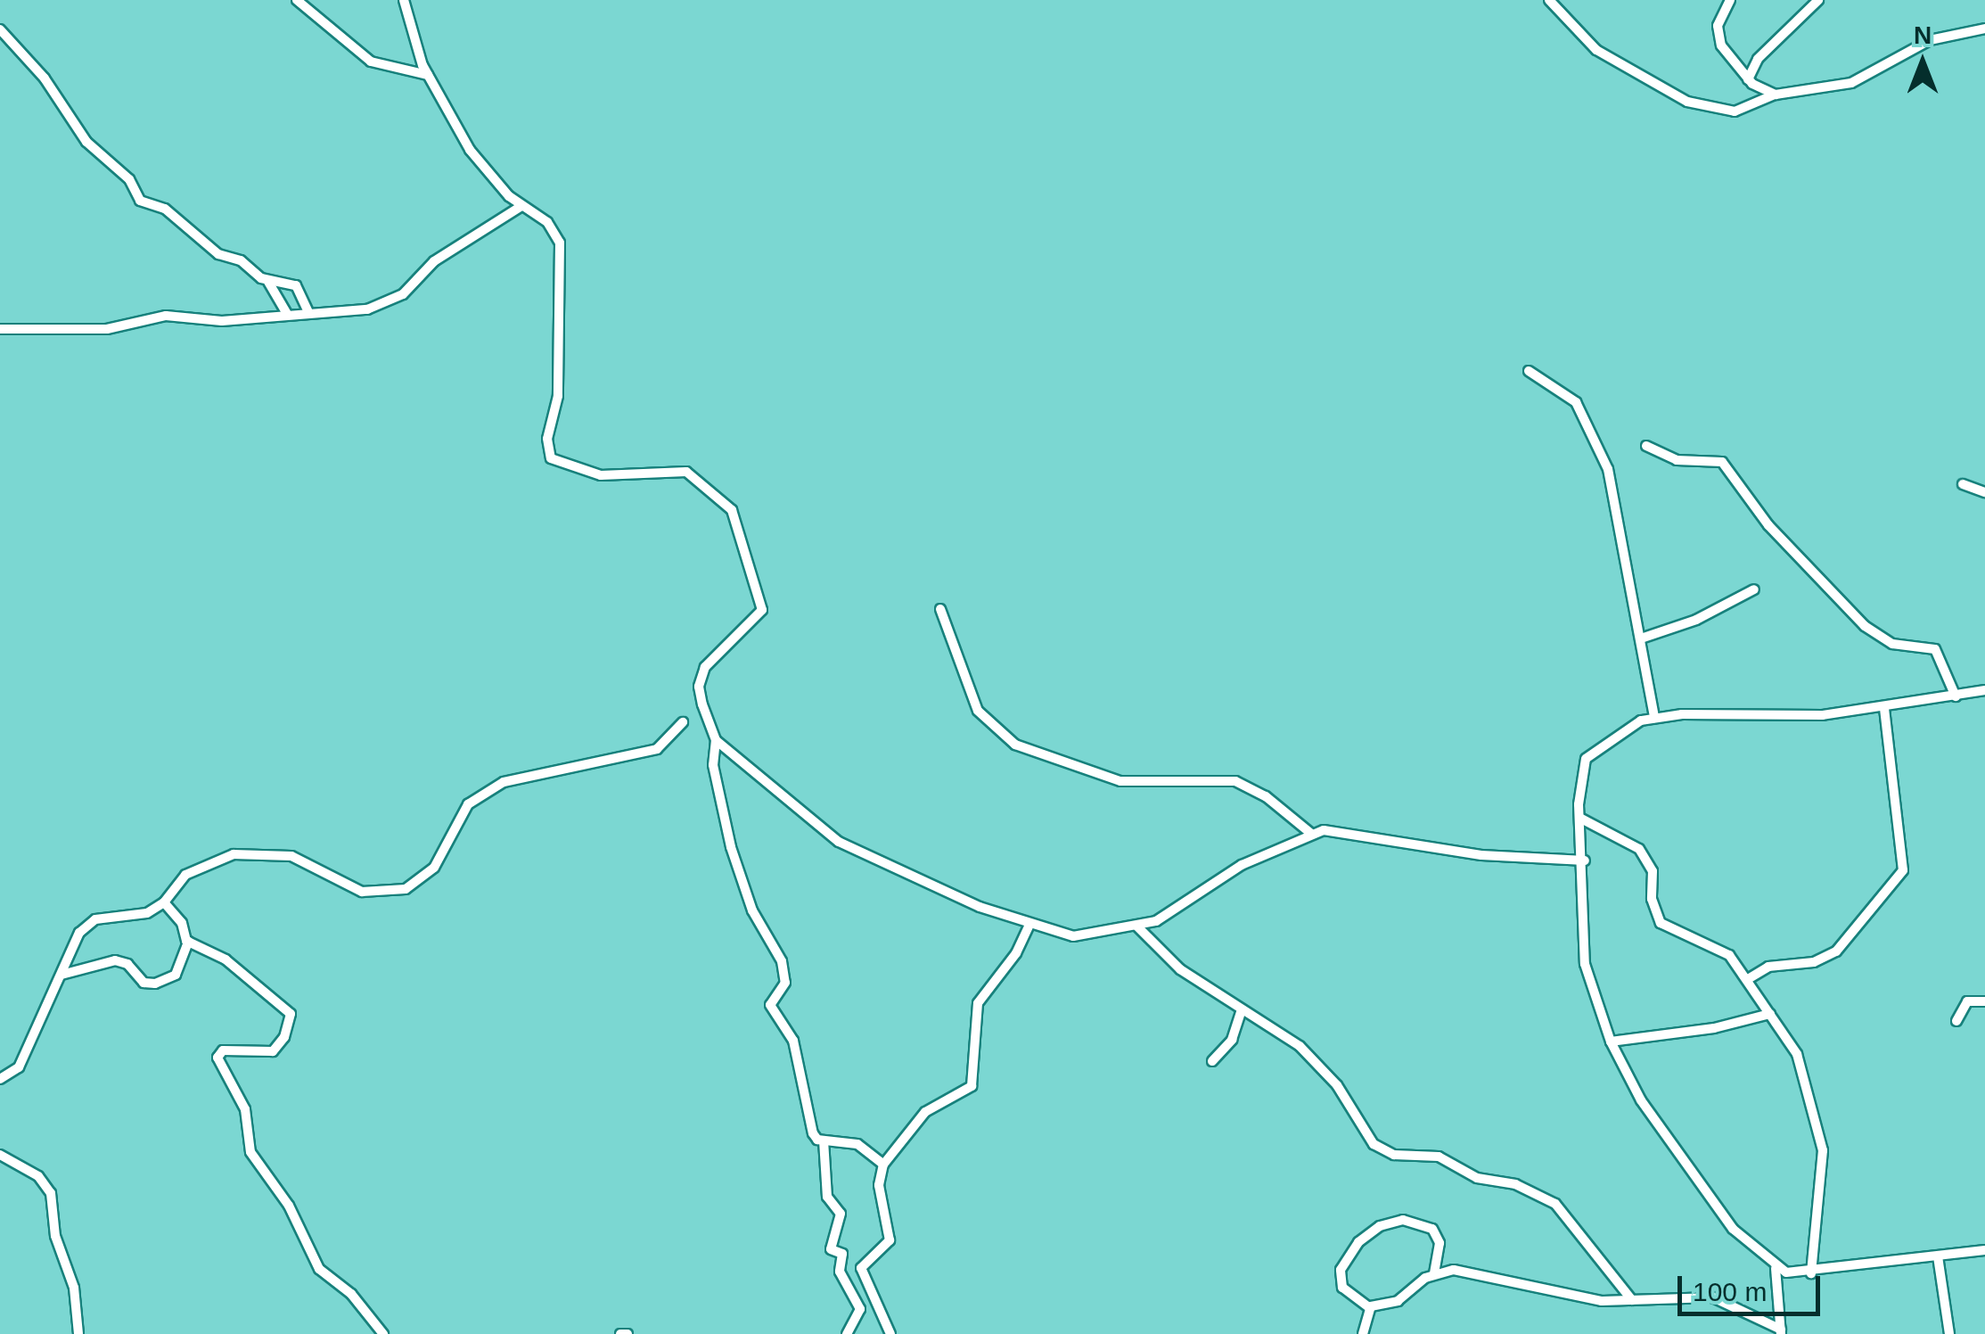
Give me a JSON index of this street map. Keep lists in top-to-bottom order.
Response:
{
  "scale_bar": "100 m",
  "north": "top"
}
